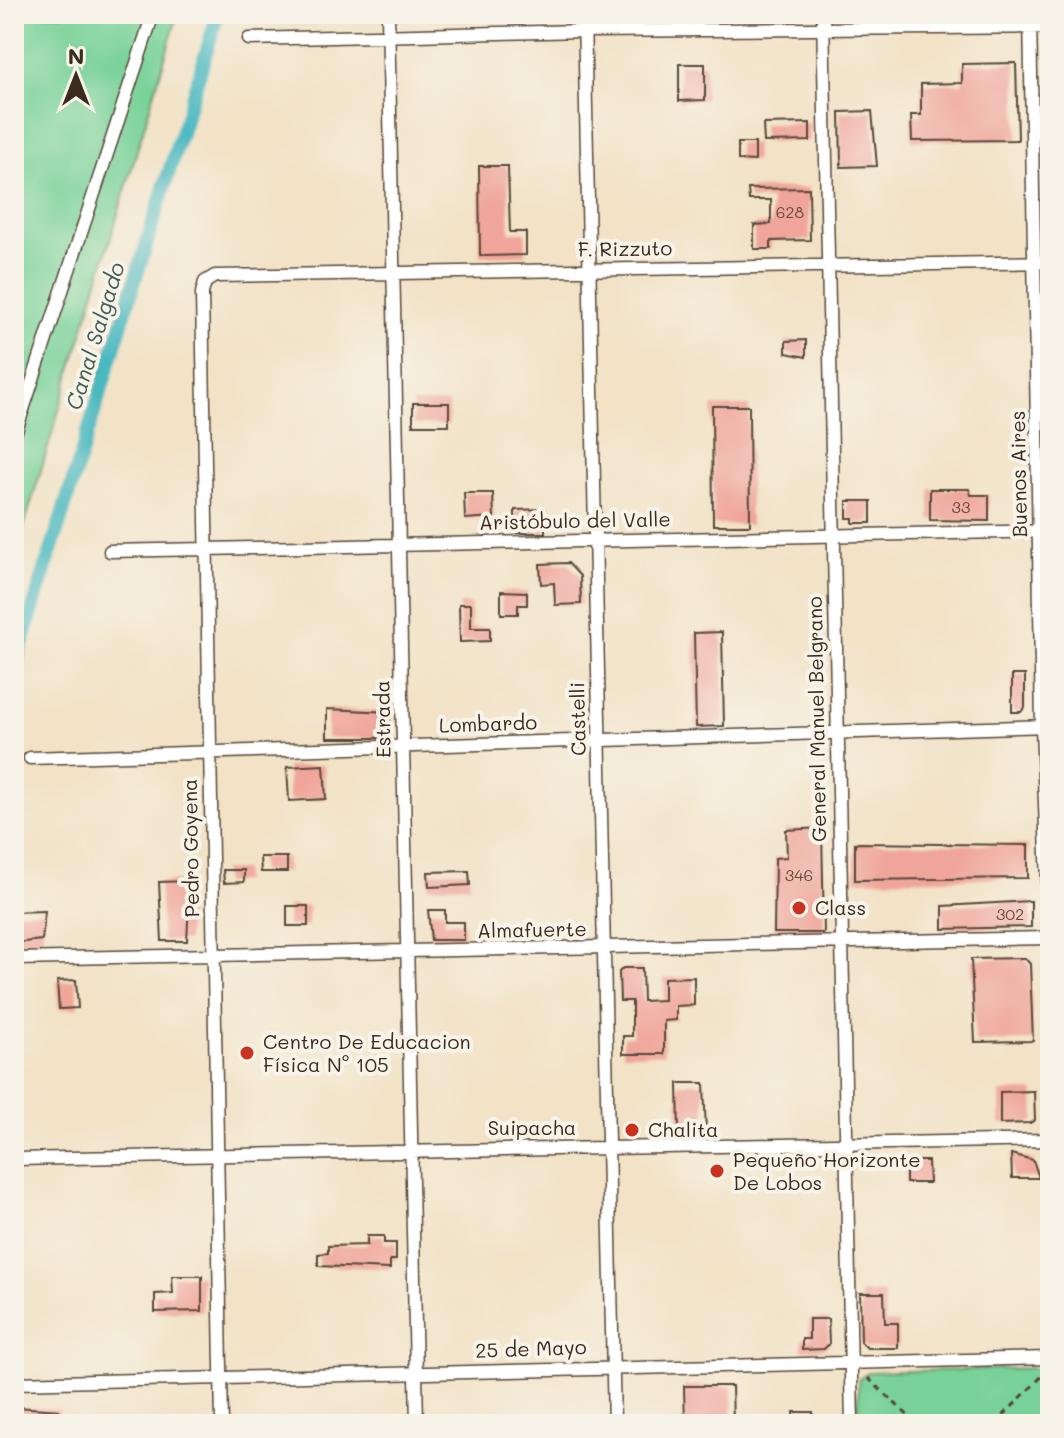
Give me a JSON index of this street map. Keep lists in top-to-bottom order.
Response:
{
  "streets": {
    "street": [
      "F. Rizzuto",
      "Buenos Aires",
      "Aristóbulo del Valle",
      "Estrada",
      "Castelli",
      "General Manuel Belgrano",
      "Lombardo",
      "Pedro Goyena",
      "Almafuerte",
      "Suipacha",
      "25 de Mayo"
    ]
  },
  "crossings": [
    ["F. Rizzuto", "Buenos Aires"],
    ["F. Rizzuto", "Estrada"],
    ["F. Rizzuto", "Castelli"],
    ["F. Rizzuto", "General Manuel Belgrano"],
    ["F. Rizzuto", "Pedro Goyena"],
    ["Buenos Aires", "Aristóbulo del Valle"],
    ["Buenos Aires", "Lombardo"],
    ["Buenos Aires", "Almafuerte"],
    ["Aristóbulo del Valle", "Estrada"],
    ["Aristóbulo del Valle", "Castelli"],
    ["Aristóbulo del Valle", "General Manuel Belgrano"],
    ["Aristóbulo del Valle", "Pedro Goyena"],
    ["Estrada", "Lombardo"],
    ["Estrada", "Almafuerte"],
    ["Estrada", "Suipacha"],
    ["Estrada", "25 de Mayo"],
    ["Castelli", "Lombardo"],
    ["Castelli", "Almafuerte"],
    ["Castelli", "Suipacha"],
    ["Castelli", "25 de Mayo"],
    ["General Manuel Belgrano", "Lombardo"],
    ["General Manuel Belgrano", "Almafuerte"],
    ["General Manuel Belgrano", "Suipacha"],
    ["General Manuel Belgrano", "25 de Mayo"],
    ["Lombardo", "Pedro Goyena"],
    ["Pedro Goyena", "Almafuerte"],
    ["Pedro Goyena", "Suipacha"],
    ["Pedro Goyena", "25 de Mayo"]
  ],
  "water": ["Canal Salgado"],
  "places": [
    "Class",
    "Centro De Educacion Física N° 105",
    "Chalita",
    "Pequeño Horizonte De Lobos"
  ],
  "house_numbers": [
    "628",
    "33",
    "346",
    "302"
  ],
  "north": "top"
}
